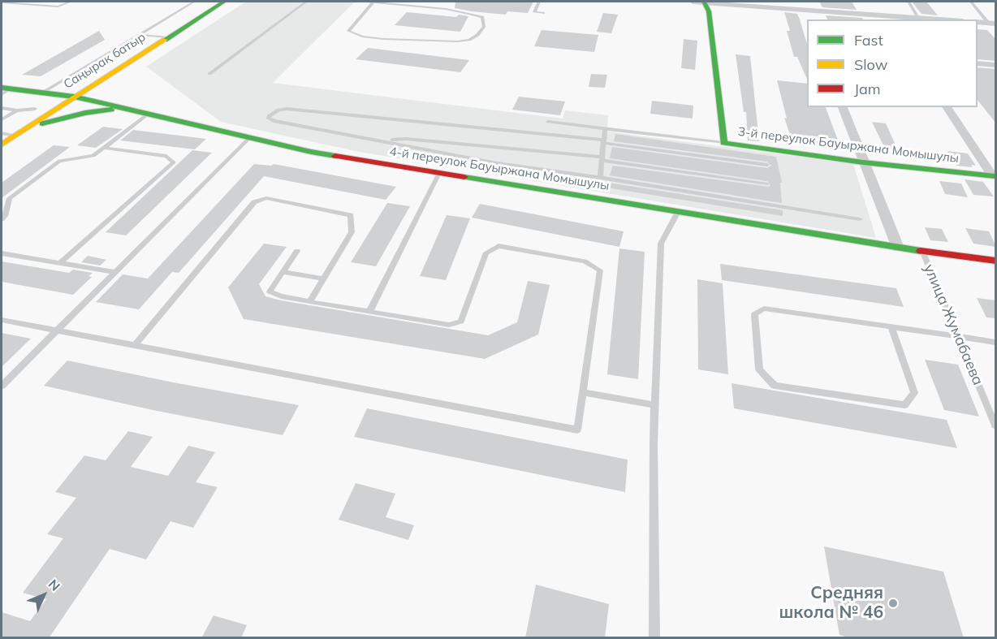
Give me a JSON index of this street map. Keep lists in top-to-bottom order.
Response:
{
  "streets": {
    "street": ["Саңырақ батыр", "3-й переулок Бауыржана Момышулы", "4-й переулок Бауыржана Момышулы"],
    "lane": ["улица Жумабаева"]
  },
  "crossings": [
    ["Саңырақ батыр", "4-й переулок Бауыржана Момышулы"],
    ["4-й переулок Бауыржана Момышулы", "улица Жумабаева"]
  ],
  "places": ["Средняя школа № 46"],
  "legend": ["Fast", "Slow", "Jam"],
  "north": "top right"
}
